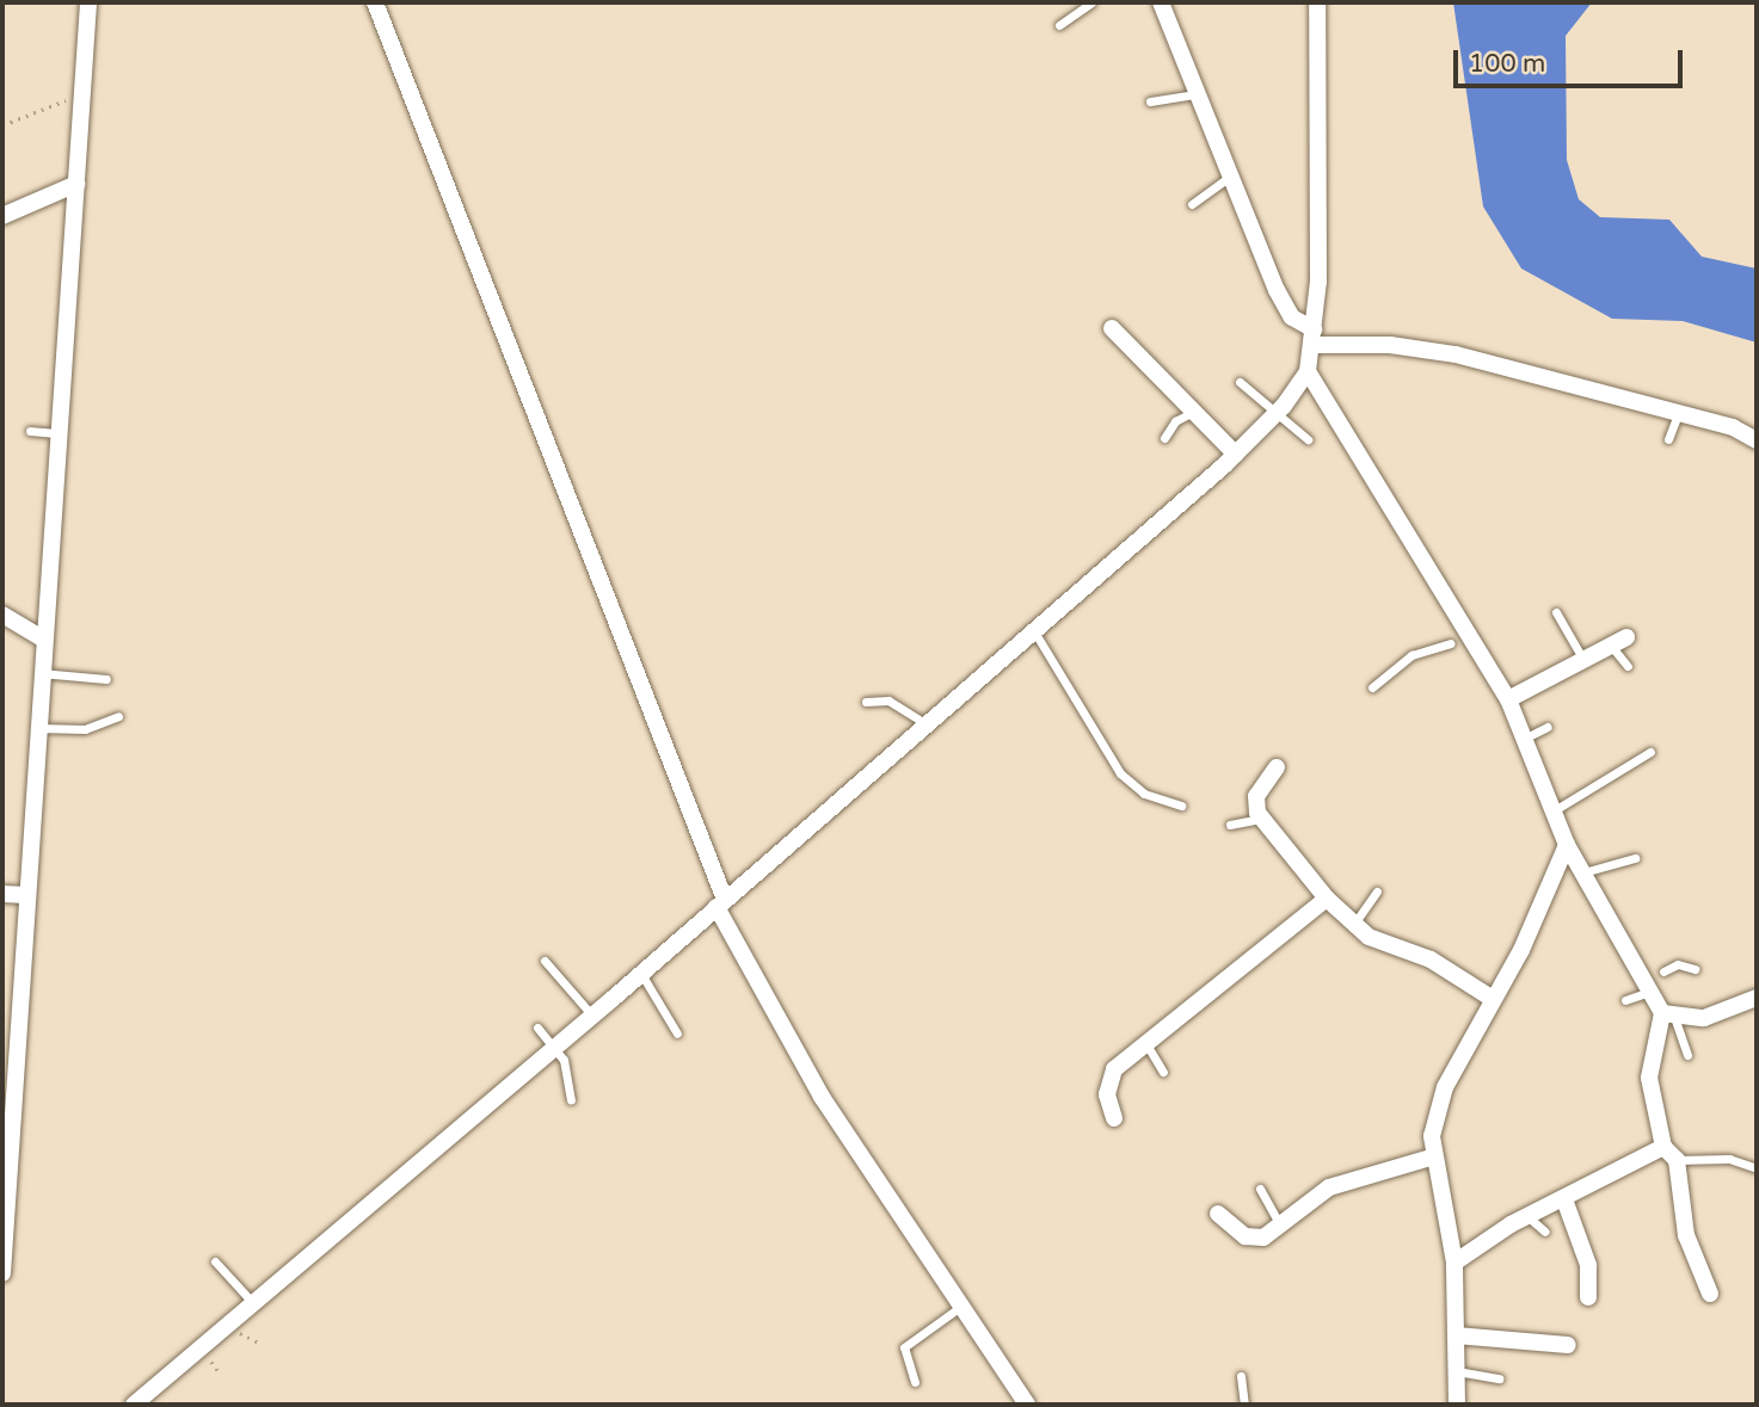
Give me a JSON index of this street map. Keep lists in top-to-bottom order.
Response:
{
  "scale_bar": "100 m"
}
